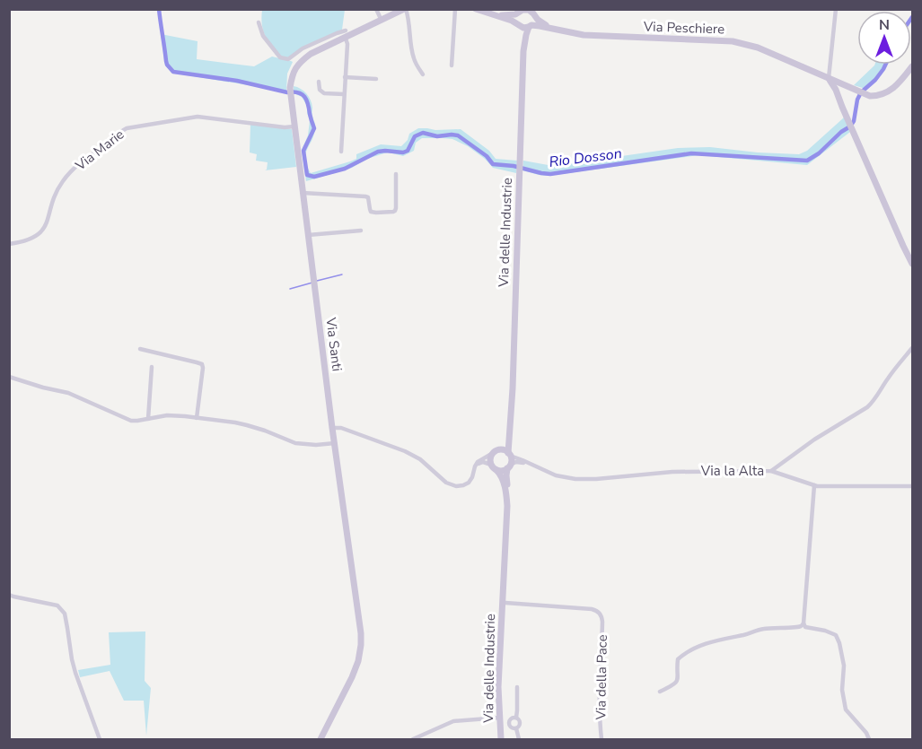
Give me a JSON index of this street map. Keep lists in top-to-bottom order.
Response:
{
  "streets": {
    "street": [
      "Via Peschiere",
      "Via Marie",
      "Via delle Industrie",
      "Via Santi",
      "Via la Alta",
      "Via della Pace"
    ]
  },
  "crossings": [
    ["Via Peschiere", "Via delle Industrie"],
    ["Via Marie", "Via Santi"],
    ["Via delle Industrie", "Via della Pace"]
  ],
  "water": ["Rio Dosson"],
  "north": "top"
}
